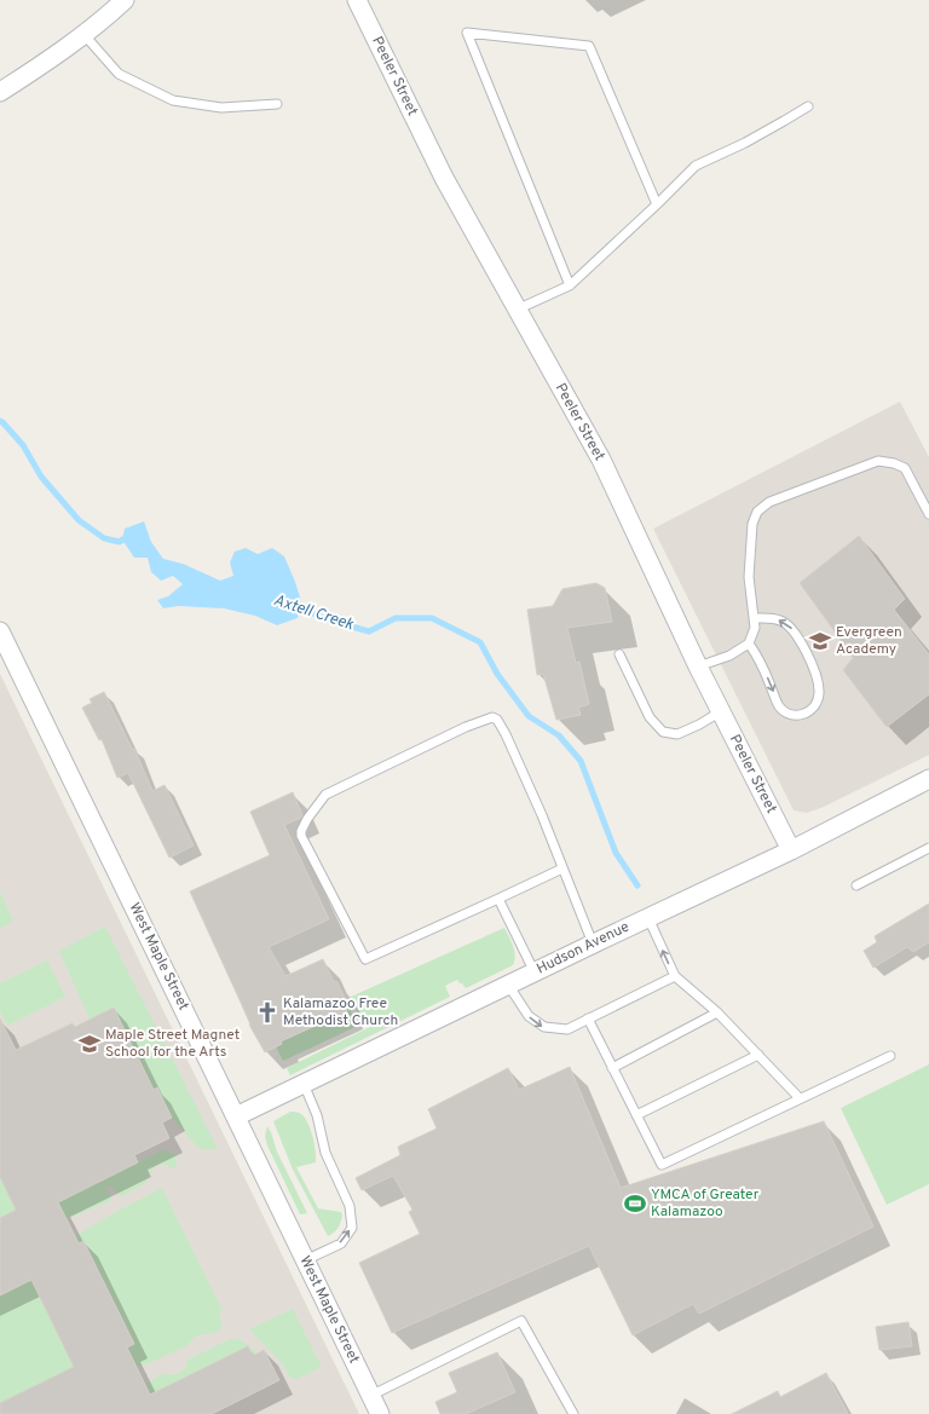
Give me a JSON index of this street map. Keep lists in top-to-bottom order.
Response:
{
  "streets": {
    "street": ["Peeler Street", "Hudson Avenue", "West Maple Street"]
  },
  "crossings": [
    ["Peeler Street", "Hudson Avenue"],
    ["Hudson Avenue", "West Maple Street"]
  ],
  "water": ["Axtell Creek"],
  "places": {
    "school or university": ["Evergreen Academy", "Maple Street Magnet School for the Arts"],
    "church": ["Kalamazoo Free Methodist Church"],
    "sports": ["YMCA of Greater Kalamazoo"]
  }
}
